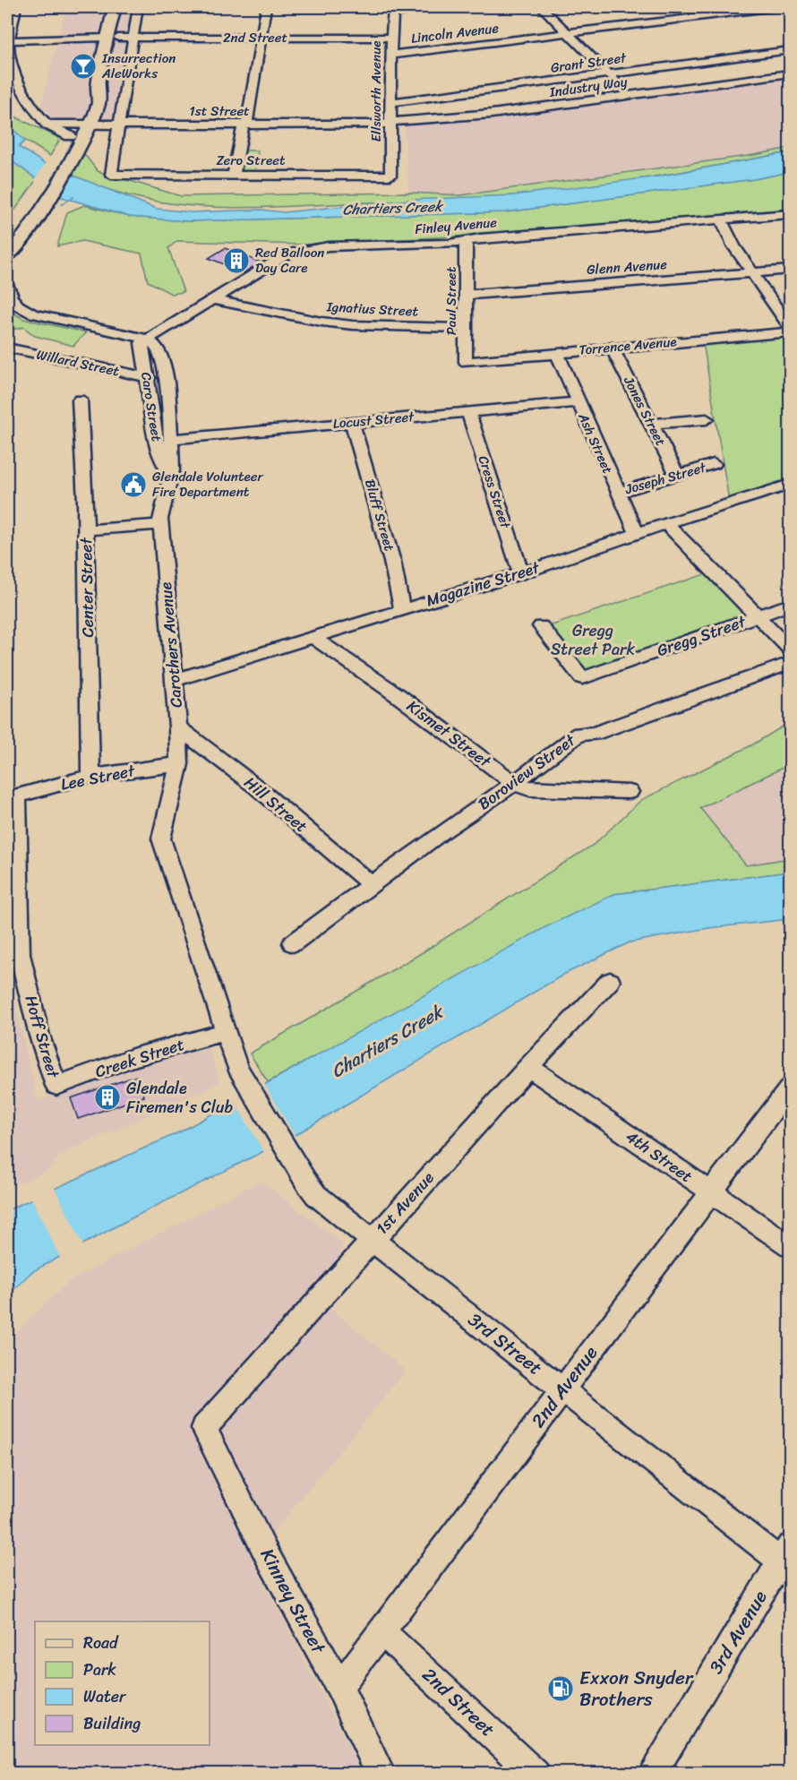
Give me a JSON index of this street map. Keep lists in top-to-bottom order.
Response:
{
  "streets": {
    "street": [
      "Lincoln Avenue",
      "2nd Street",
      "Grant Street",
      "Industry Way",
      "Ellsworth Avenue",
      "1st Street",
      "Zero Street",
      "Finley Avenue",
      "Glenn Avenue",
      "Paul Street",
      "Ignatius Street",
      "Torrence Avenue",
      "Willard Street",
      "Caro Street",
      "Jones Street",
      "Locust Street",
      "Ash Street",
      "Joseph Street",
      "Cress Street",
      "Bluff Street",
      "Magazine Street",
      "Center Street",
      "Gregg Street",
      "Carothers Avenue",
      "Kismet Street",
      "Boroview Street",
      "Lee Street",
      "Hill Street",
      "Hoff Street",
      "Creek Street",
      "4th Street",
      "1st Avenue",
      "3rd Street",
      "2nd Avenue",
      "Kinney Street",
      "3rd Avenue"
    ]
  },
  "crossings": [
    ["Lincoln Avenue", "Ellsworth Avenue"],
    ["2nd Street", "Ellsworth Avenue"],
    ["2nd Street", "2nd Avenue"],
    ["Grant Street", "Ellsworth Avenue"],
    ["Industry Way", "Ellsworth Avenue"],
    ["Industry Way", "1st Street"],
    ["Ellsworth Avenue", "1st Street"],
    ["Ellsworth Avenue", "Zero Street"],
    ["1st Street", "Zero Street"],
    ["Finley Avenue", "Paul Street"],
    ["Finley Avenue", "Ignatius Street"],
    ["Finley Avenue", "Caro Street"],
    ["Finley Avenue", "Carothers Avenue"],
    ["Glenn Avenue", "Paul Street"],
    ["Paul Street", "Ignatius Street"],
    ["Paul Street", "Torrence Avenue"],
    ["Torrence Avenue", "Jones Street"],
    ["Torrence Avenue", "Ash Street"],
    ["Willard Street", "Caro Street"],
    ["Caro Street", "Carothers Avenue"],
    ["Jones Street", "Joseph Street"],
    ["Locust Street", "Ash Street"],
    ["Locust Street", "Cress Street"],
    ["Locust Street", "Bluff Street"],
    ["Locust Street", "Carothers Avenue"],
    ["Ash Street", "Joseph Street"],
    ["Ash Street", "Magazine Street"],
    ["Cress Street", "Magazine Street"],
    ["Bluff Street", "Magazine Street"],
    ["Magazine Street", "Carothers Avenue"],
    ["Magazine Street", "Kismet Street"],
    ["Center Street", "Lee Street"],
    ["Carothers Avenue", "Lee Street"],
    ["Carothers Avenue", "Hill Street"],
    ["Carothers Avenue", "Creek Street"],
    ["Carothers Avenue", "3rd Street"],
    ["Kismet Street", "Boroview Street"],
    ["Boroview Street", "Hill Street"],
    ["Lee Street", "Hoff Street"],
    ["Hoff Street", "Creek Street"],
    ["4th Street", "1st Avenue"],
    ["4th Street", "2nd Avenue"],
    ["1st Avenue", "3rd Street"],
    ["1st Avenue", "Kinney Street"],
    ["3rd Street", "2nd Avenue"],
    ["3rd Street", "3rd Avenue"],
    ["2nd Avenue", "Kinney Street"]
  ],
  "water": ["Chartiers Creek"],
  "parks": ["Gregg Street Park"],
  "places": {
    "bar": ["Insurrection AleWorks"],
    "building": ["Red Balloon Day Care", "Glendale Firemen's Club"],
    "public building": ["Glendale Volunteer Fire Department"],
    "fuel station": ["Exxon Snyder Brothers"]
  },
  "legend": [
    "Road",
    "Park",
    "Water",
    "Building"
  ]
}
